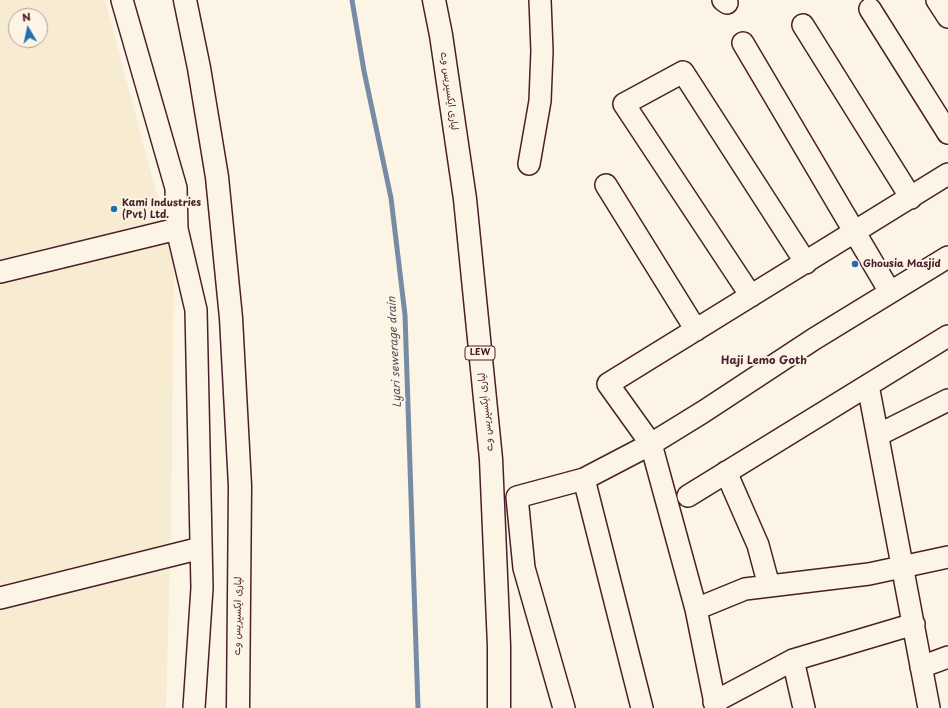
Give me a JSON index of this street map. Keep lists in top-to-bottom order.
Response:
{
  "streets": {
    "highway": ["لیاری ایکسپریس وے", "LEW"]
  },
  "districts": ["Haji Lemo Goth"],
  "water": ["Lyari sewerage drain"],
  "places": ["Kami Industries (Pvt) Ltd.", "Ghousia Masjid"],
  "north": "top"
}
